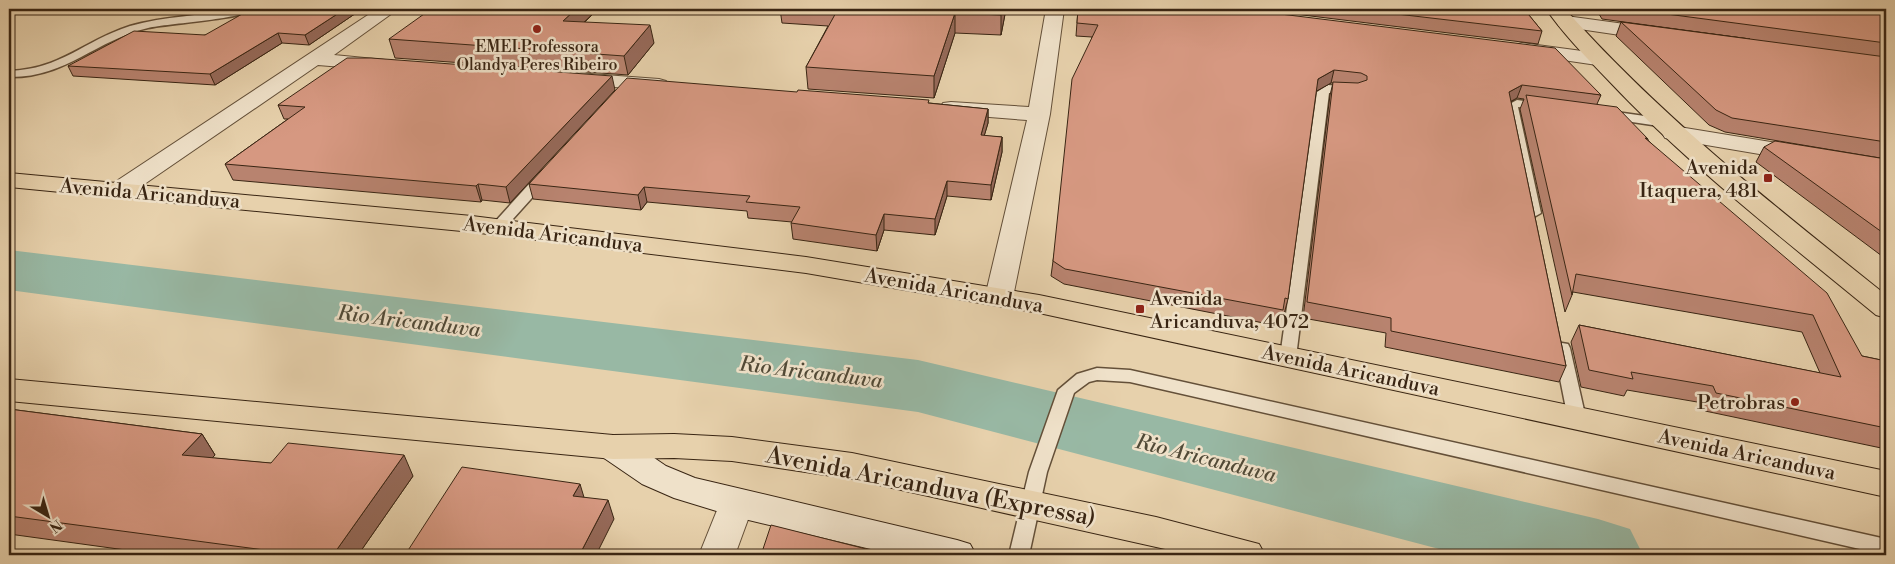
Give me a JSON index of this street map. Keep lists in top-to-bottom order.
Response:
{
  "streets": {
    "main road": ["Avenida Aricanduva", "Avenida Aricanduva (Expressa)"]
  },
  "water": ["Rio Aricanduva"],
  "places": {
    "other": ["EMEI Professora Olandya Peres Ribeiro", "Petrobras"],
    "transit": ["Avenida Itaquera, 481", "Avenida Aricanduva, 4072"]
  },
  "north": "bottom right"
}
